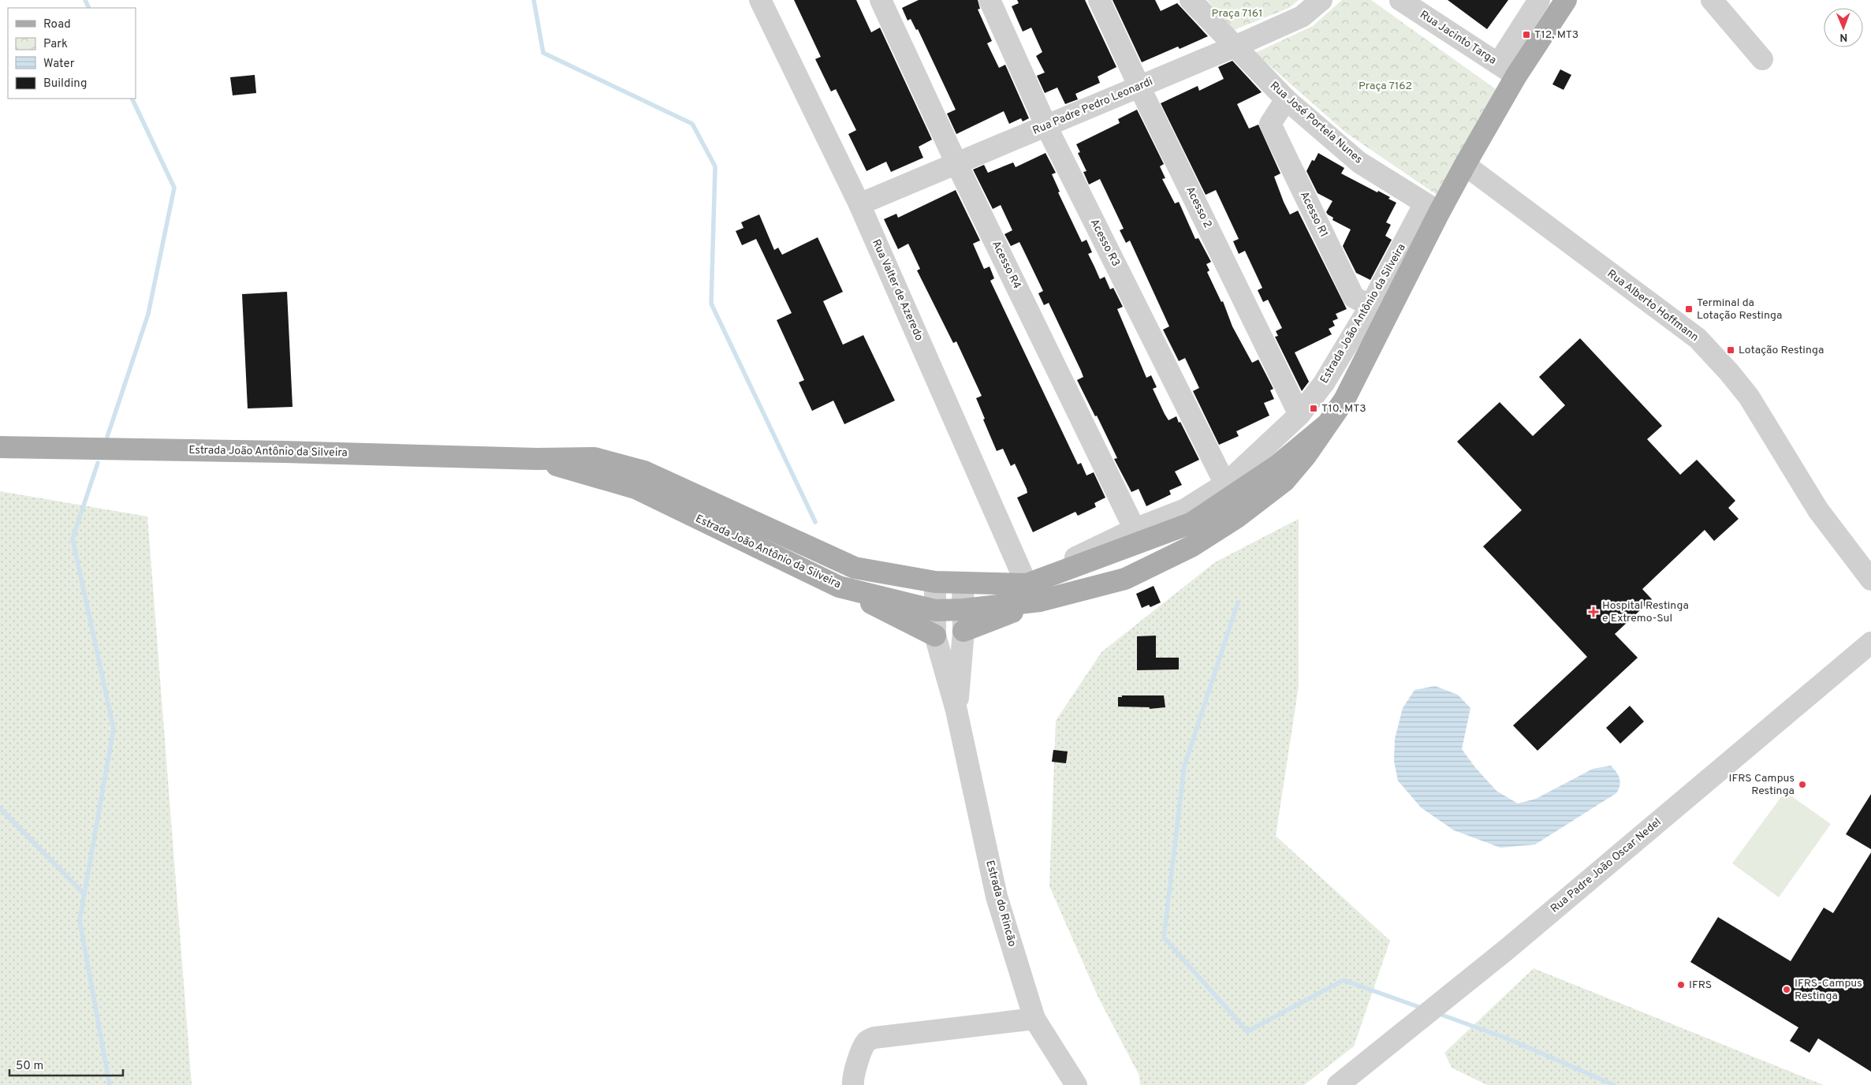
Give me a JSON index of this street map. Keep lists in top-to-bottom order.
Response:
{
  "streets": {
    "main road": ["Estrada João Antônio da Silveira"],
    "street": [
      "Rua Jacinto Targa",
      "Rua Padre Pedro Leonardi",
      "Rua José Portela Nunes",
      "Acesso 2",
      "Acesso R1",
      "Acesso R3",
      "Acesso R4",
      "Rua Valter de Azeredo",
      "Rua Alberto Hoffmann",
      "Rua Padre João Oscar Nedel",
      "Estrada do Rincão"
    ]
  },
  "crossings": [
    ["Rua Jacinto Targa", "Estrada João Antônio da Silveira"],
    ["Rua Padre Pedro Leonardi", "Rua José Portela Nunes"],
    ["Rua Padre Pedro Leonardi", "Acesso 2"],
    ["Rua Padre Pedro Leonardi", "Acesso R3"],
    ["Rua Padre Pedro Leonardi", "Acesso R4"],
    ["Rua Padre Pedro Leonardi", "Rua Valter de Azeredo"],
    ["Rua José Portela Nunes", "Acesso R1"],
    ["Rua José Portela Nunes", "Estrada João Antônio da Silveira"],
    ["Acesso 2", "Estrada João Antônio da Silveira"],
    ["Acesso R1", "Estrada João Antônio da Silveira"],
    ["Acesso R3", "Estrada João Antônio da Silveira"],
    ["Acesso R4", "Estrada João Antônio da Silveira"],
    ["Rua Valter de Azeredo", "Estrada João Antônio da Silveira"],
    ["Rua Alberto Hoffmann", "Estrada João Antônio da Silveira"],
    ["Estrada João Antônio da Silveira", "Estrada do Rincão"]
  ],
  "parks": ["Praça 7161", "Praça 7162"],
  "places": {
    "transit": [
      "T12, MT3",
      "Terminal da Lotação Restinga",
      "Lotação Restinga",
      "T10, MT3"
    ],
    "health": ["Hospital Restinga e Extremo-Sul"],
    "other": ["IFRS Campus Restinga", "IFRS", "IFRS-Campus Restinga"]
  },
  "legend": [
    "Road",
    "Park",
    "Water",
    "Building"
  ],
  "scale_bar": "50 m",
  "north": "bottom"
}
